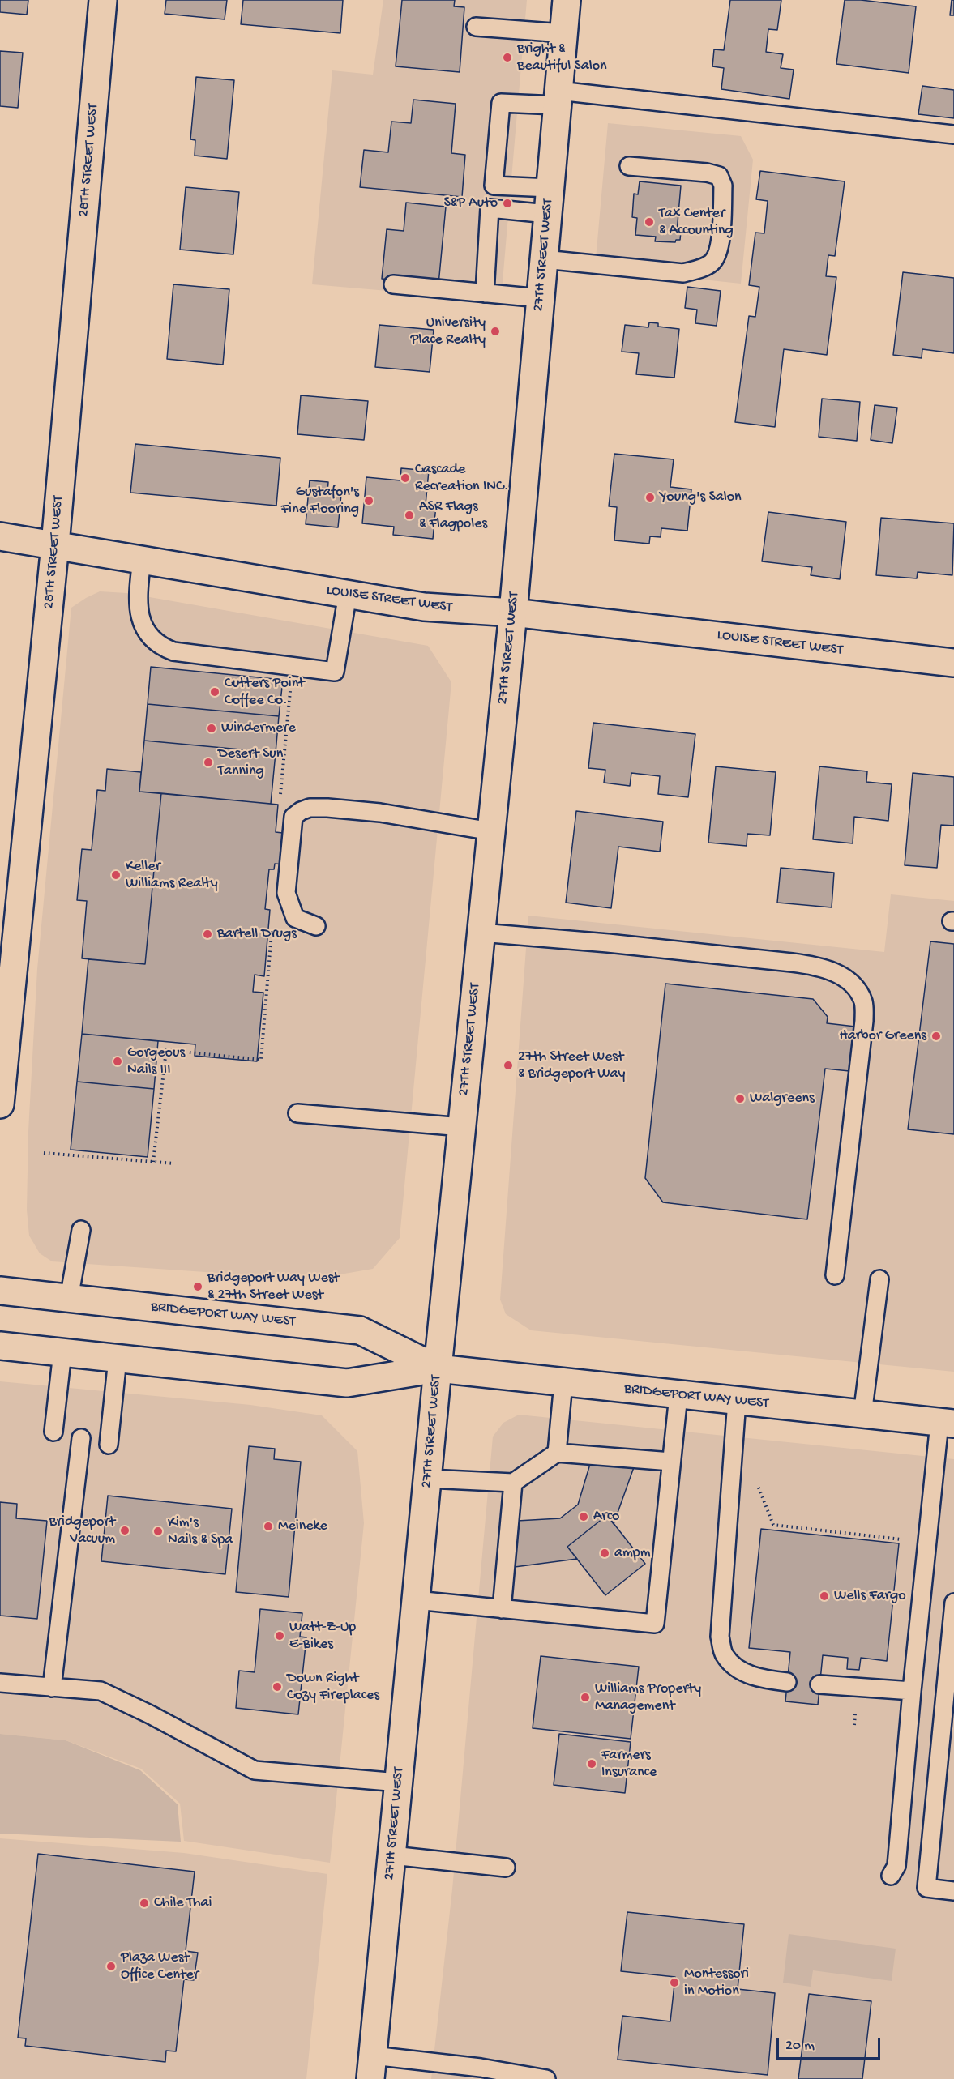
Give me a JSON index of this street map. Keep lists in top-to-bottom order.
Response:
{
  "streets": {
    "street": [
      "28TH STREET WEST",
      "27TH STREET WEST",
      "LOUISE STREET WEST",
      "BRIDGEPORT WAY WEST"
    ]
  },
  "crossings": [
    ["28TH STREET WEST", "LOUISE STREET WEST"],
    ["27TH STREET WEST", "LOUISE STREET WEST"],
    ["27TH STREET WEST", "BRIDGEPORT WAY WEST"]
  ],
  "places": [
    "Bright & Beautiful Salon",
    "S&P Auto",
    "Tax Center & Accounting",
    "University Place Realty",
    "Cascade Recreation INC.",
    "Young's Salon",
    "Gustafon's Fine Flooring",
    "ASR Flags & Flagpoles",
    "Cutters Point Coffee Co.",
    "Windermere",
    "Desert Sun Tanning",
    "Keller Williams Realty",
    "Bartell Drugs",
    "Harbor Greens",
    "Gorgeous Nails III",
    "27th Street West & Bridgeport Way",
    "Walgreens",
    "Bridgeport Way West & 27th Street West",
    "Arco",
    "Meineke",
    "Bridgeport Vacuum",
    "Kim's Nails & Spa",
    "ampm",
    "Wells Fargo",
    "Watt-Z-Up E-Bikes",
    "Down Right Cozy Fireplaces",
    "Williams Property Management",
    "Farmers Insurance",
    "Chile Thai",
    "Plaza West Office Center",
    "Montessori in Motion"
  ],
  "scale_bar": "20 m"
}
